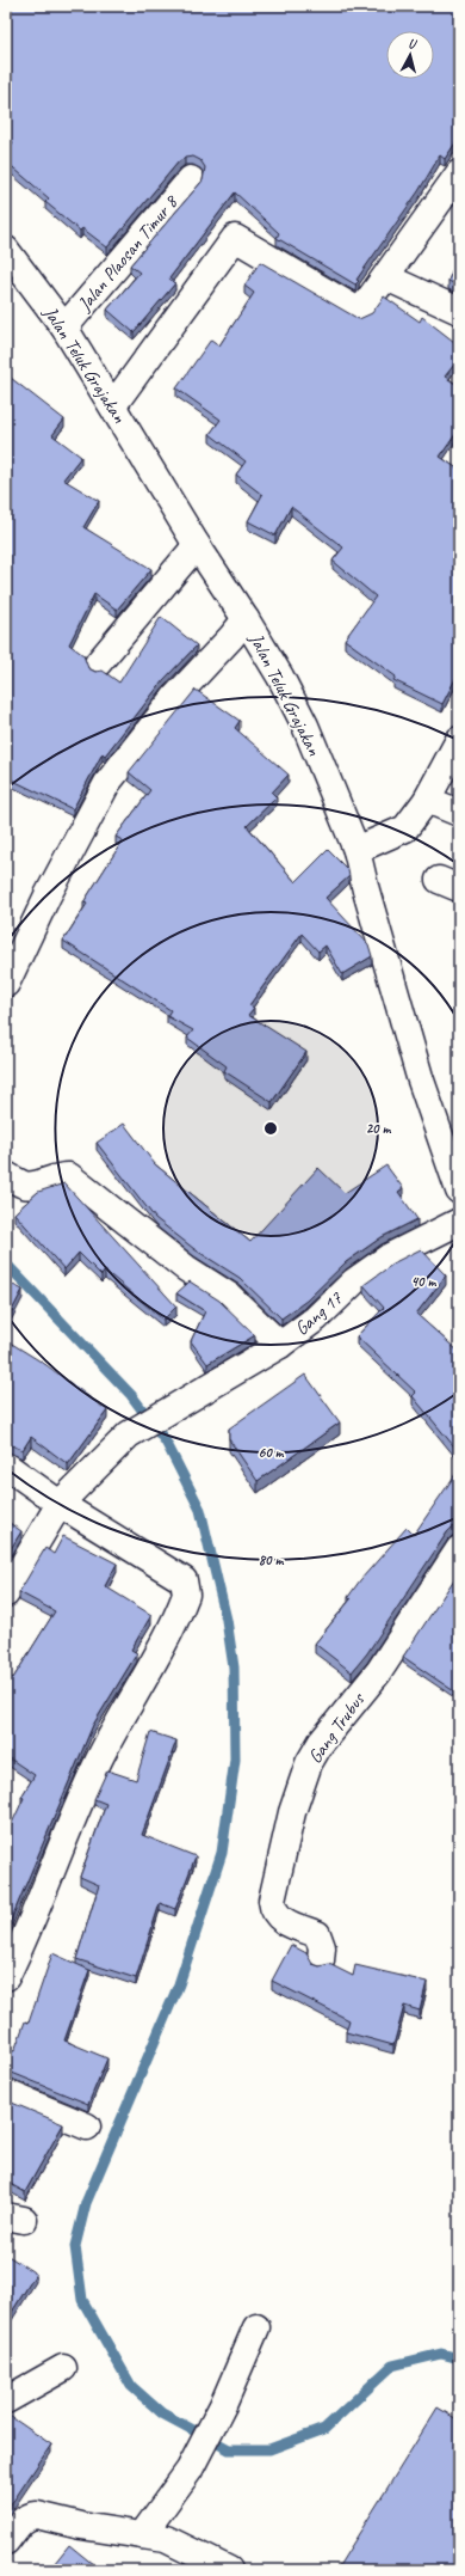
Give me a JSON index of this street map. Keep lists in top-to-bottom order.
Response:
{
  "streets": {
    "street": [
      "Jalan Plaosan Timur 8",
      "Jalan Teluk Grajakan",
      "Gang 17",
      "Gang Trubus"
    ]
  },
  "crossings": [
    ["Jalan Plaosan Timur 8", "Jalan Teluk Grajakan"]
  ],
  "north": "top",
  "rings": [
    "20 m",
    "40 m",
    "60 m",
    "80 m"
  ]
}
